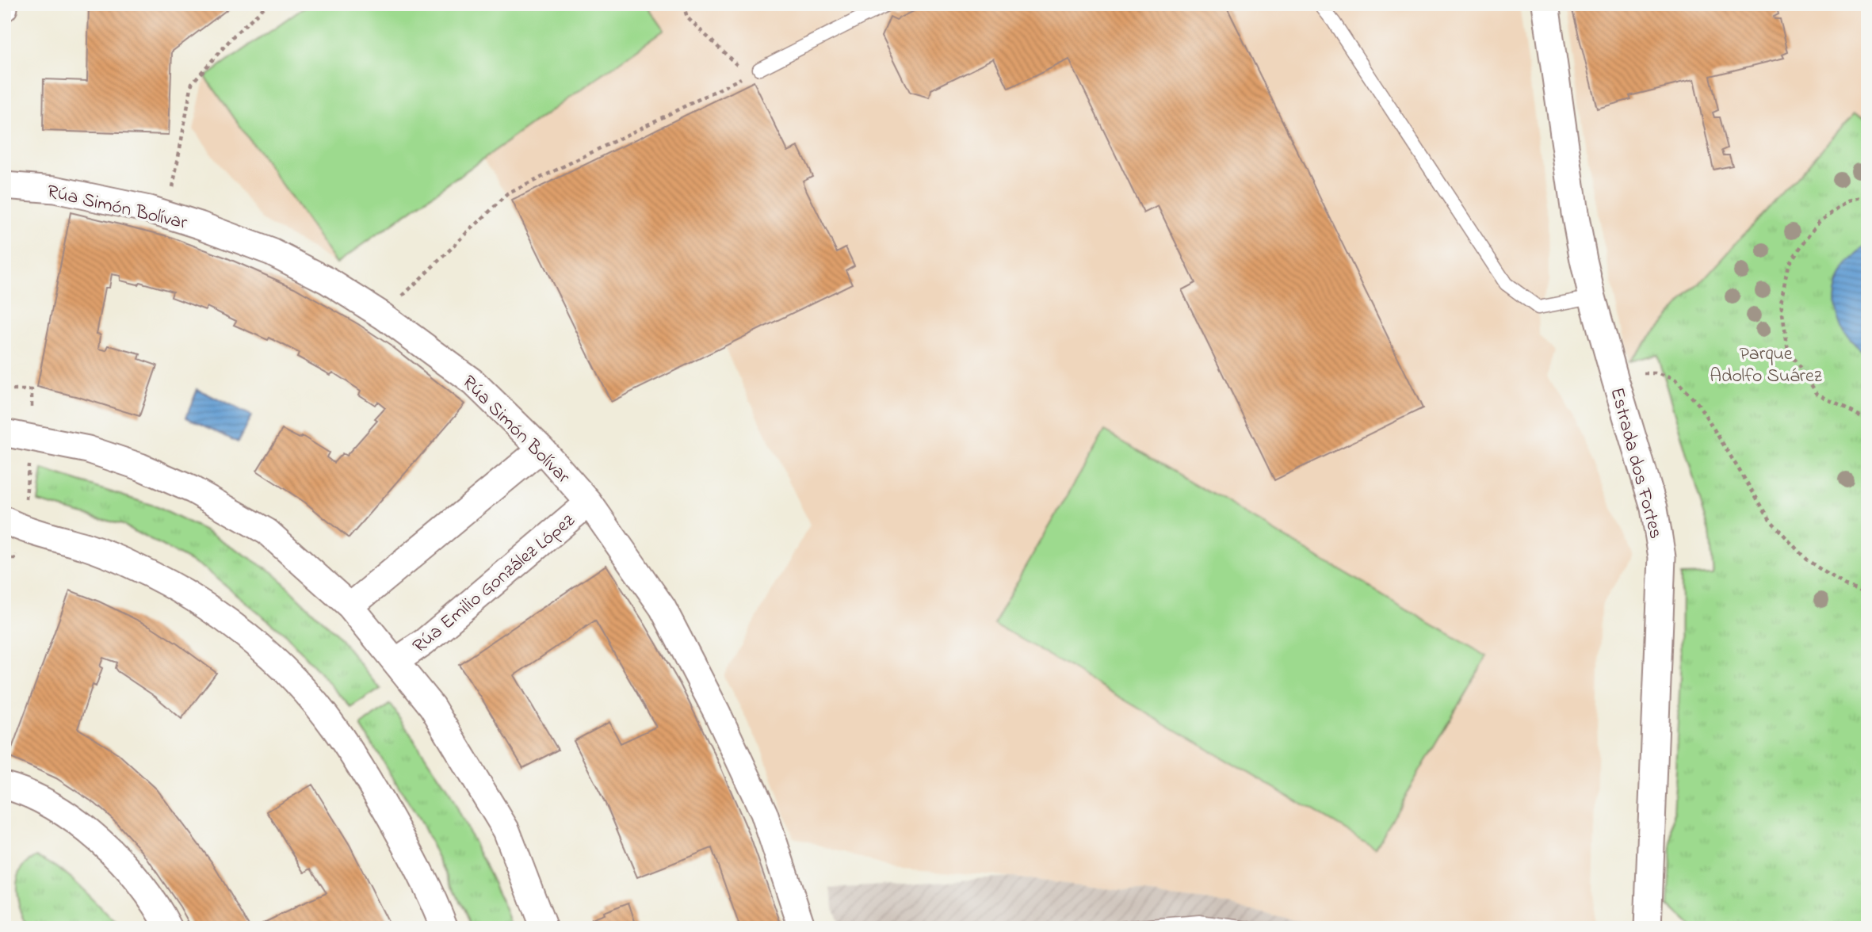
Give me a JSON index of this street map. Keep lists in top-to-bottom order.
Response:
{
  "streets": {
    "street": ["Rúa Simón Bolívar", "Estrada dos Fortes", "Rúa Emilio González López"]
  },
  "crossings": [
    ["Rúa Simón Bolívar", "Rúa Emilio González López"]
  ],
  "parks": ["Parque Adolfo Suárez"]
}
